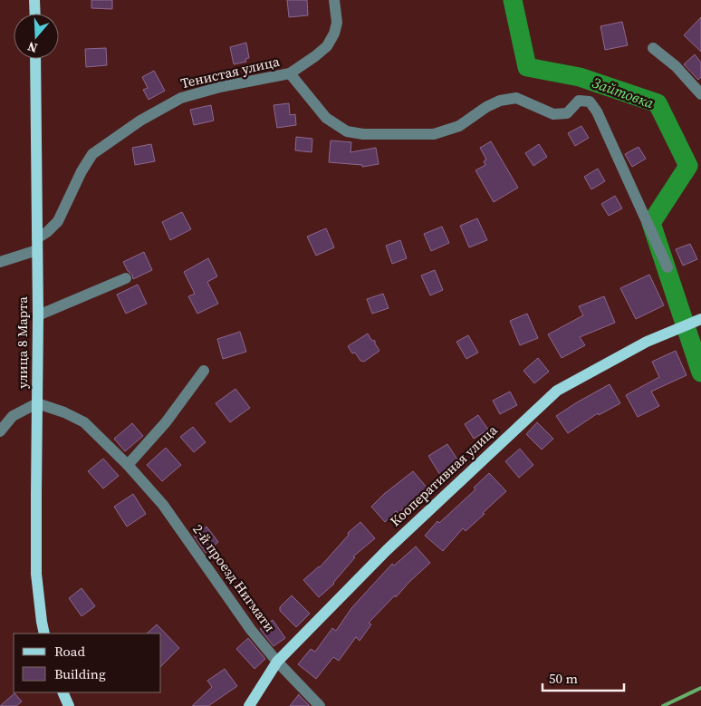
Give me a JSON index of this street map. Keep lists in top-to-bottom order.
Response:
{
  "streets": {
    "main road": ["улица 8 Марта", "Кооперативная улица"],
    "street": ["Тенистая улица", "2-й проезд Нигмати"]
  },
  "crossings": [
    ["Тенистая улица", "улица 8 Марта"],
    ["улица 8 Марта", "2-й проезд Нигмати"],
    ["Кооперативная улица", "2-й проезд Нигмати"]
  ],
  "water": ["Зайтовка"],
  "legend": ["Road", "Building"],
  "scale_bar": "50 m",
  "north": "bottom"
}
